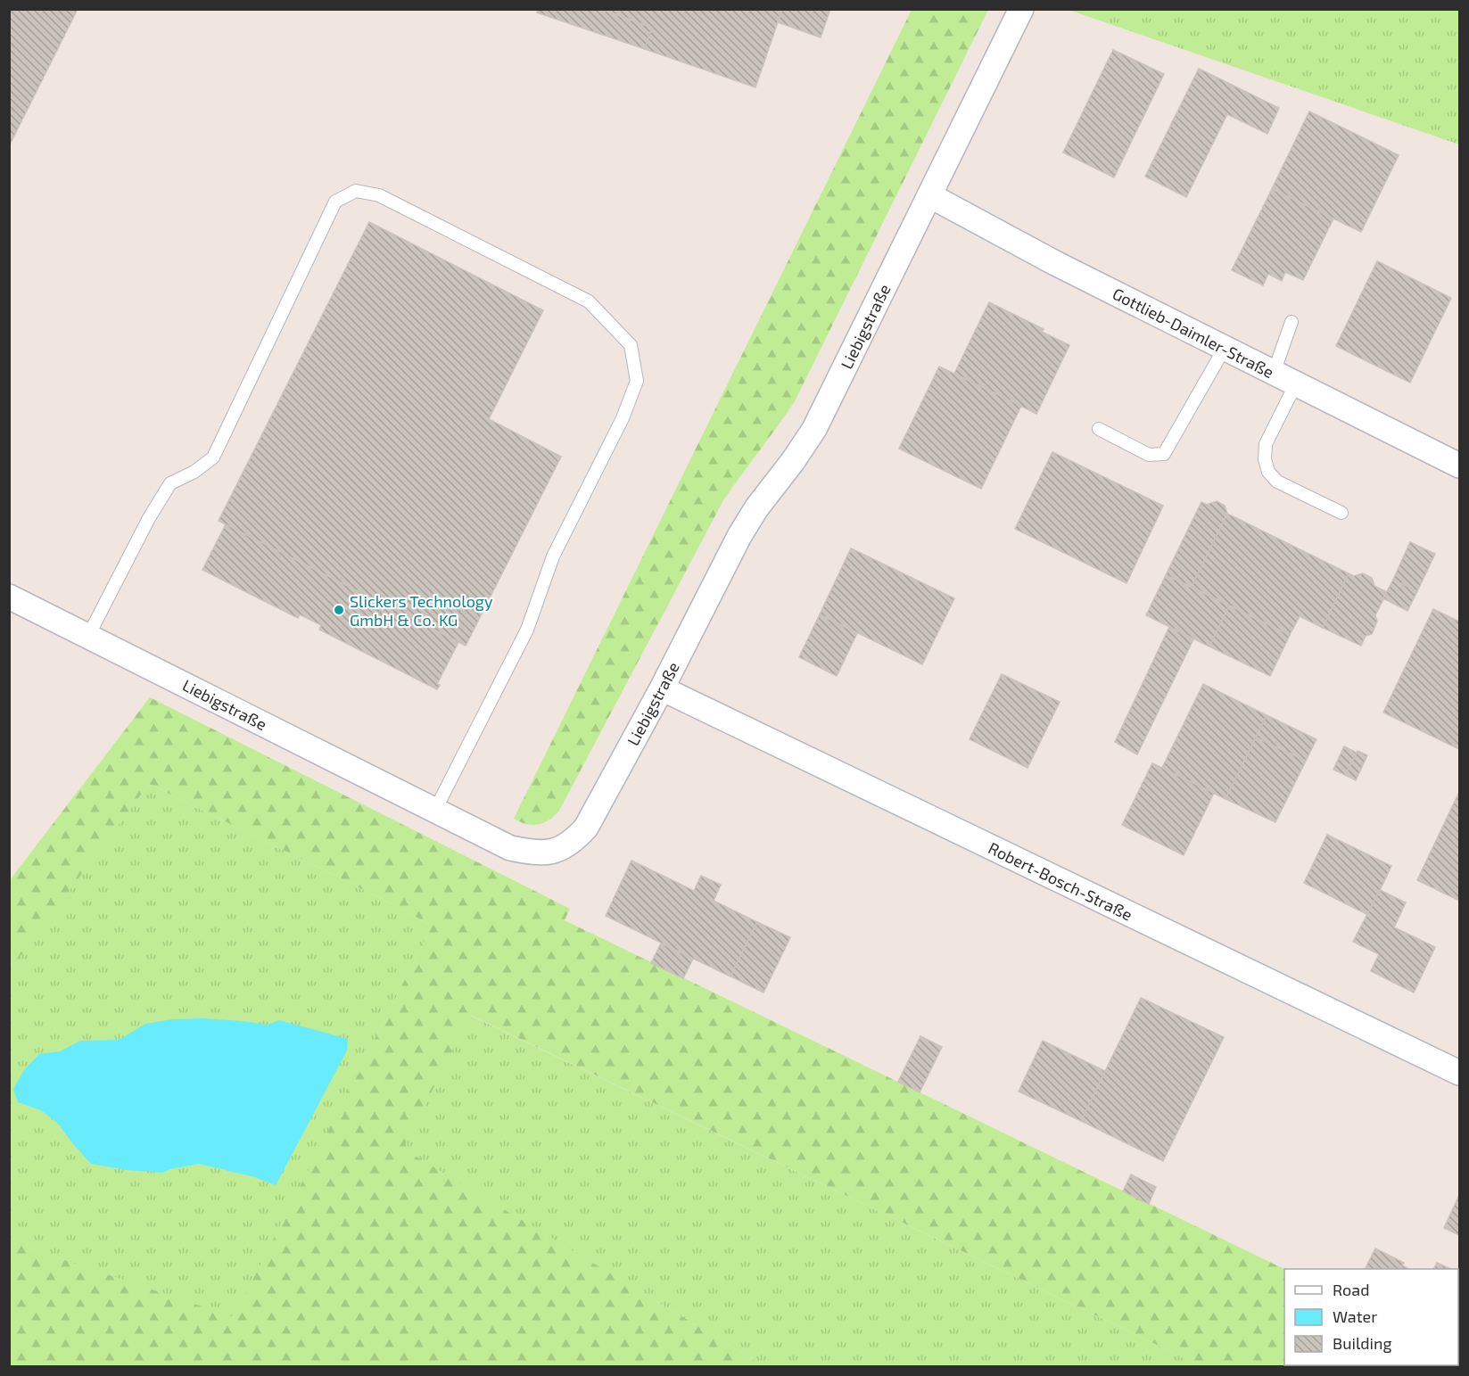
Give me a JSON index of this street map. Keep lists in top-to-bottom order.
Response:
{
  "streets": {
    "street": ["Liebigstraße", "Gottlieb-Daimler-Straße", "Robert-Bosch-Straße"]
  },
  "crossings": [
    ["Liebigstraße", "Gottlieb-Daimler-Straße"],
    ["Liebigstraße", "Robert-Bosch-Straße"]
  ],
  "places": ["Slickers Technology GmbH & Co. KG"],
  "legend": ["Road", "Water", "Building"]
}
